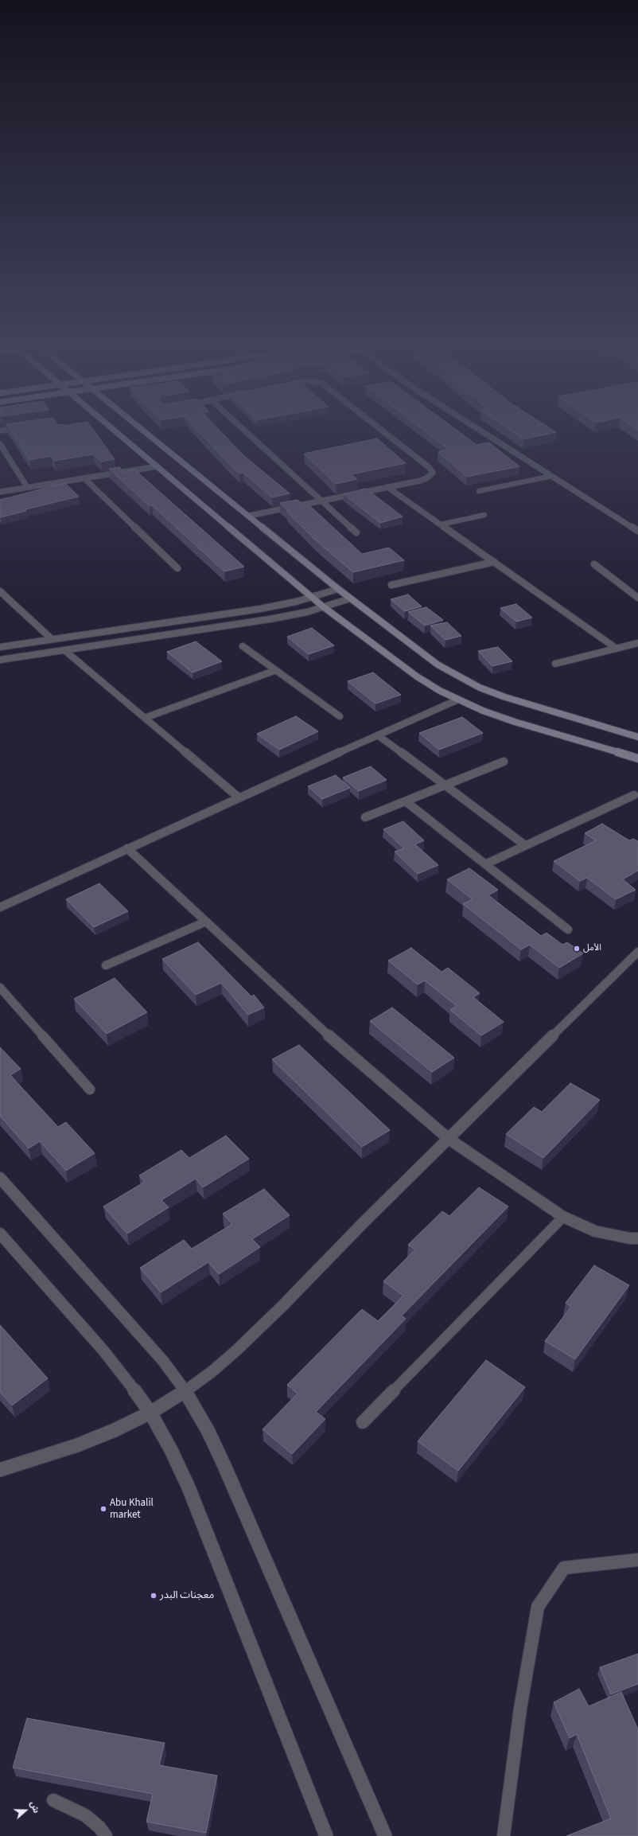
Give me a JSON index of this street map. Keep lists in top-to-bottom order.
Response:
{
  "places": ["الأمل", "Abu Khalil market", "معجنات البدر"],
  "north": "right"
}
